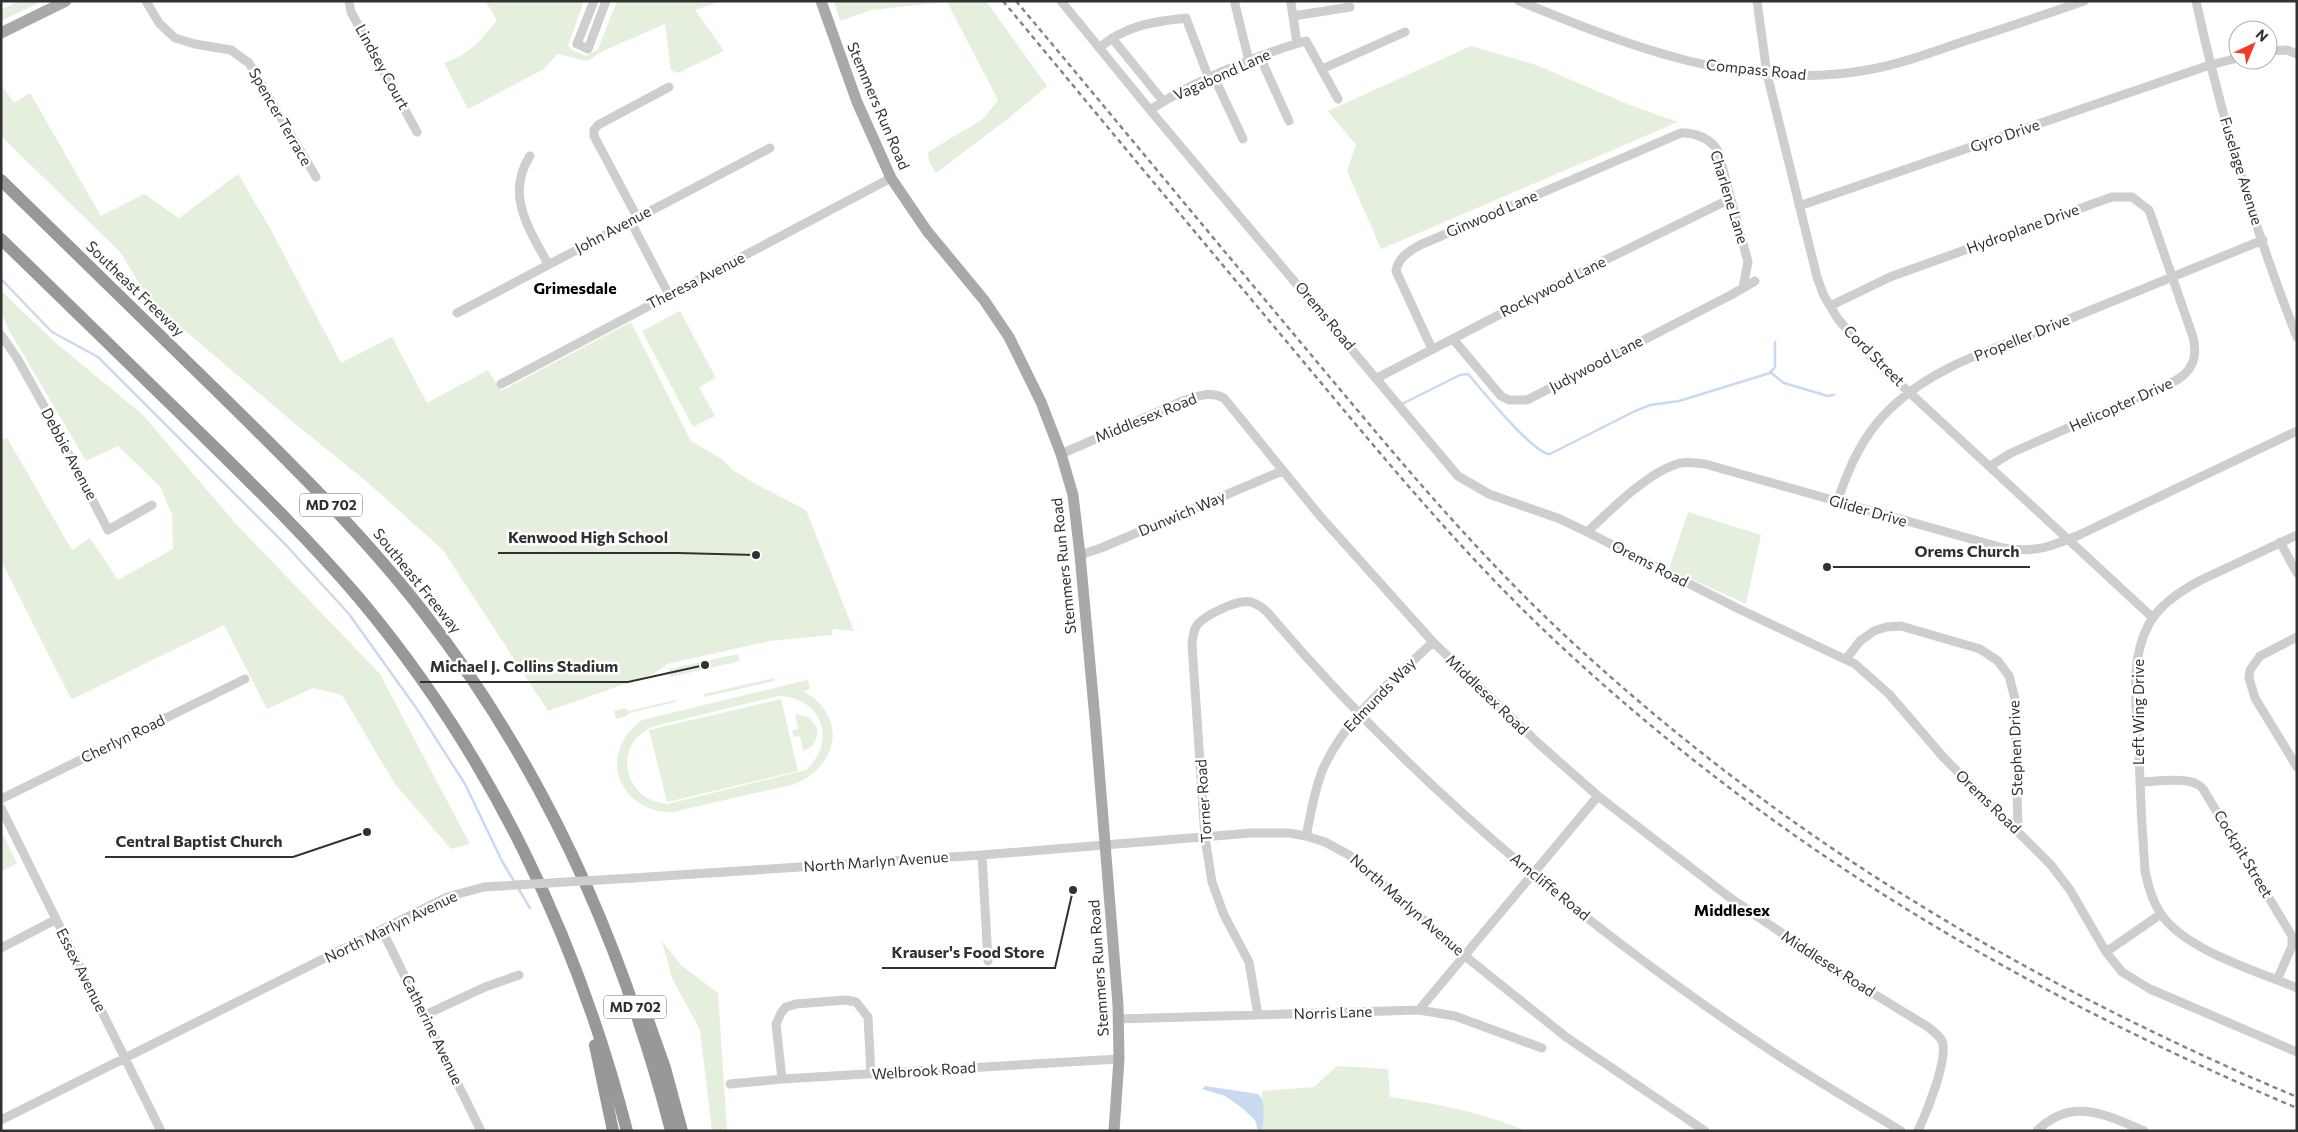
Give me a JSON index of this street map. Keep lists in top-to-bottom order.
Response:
{
  "streets": {
    "highway": ["Southeast Freeway", "MD 702"],
    "main road": ["Stemmers Run Road"],
    "street": [
      "Lindsey Court",
      "Compass Road",
      "Vagabond Lane",
      "Spencer Terrace",
      "Gyro Drive",
      "Fuselage Avenue",
      "Charlene Lane",
      "Ginwood Lane",
      "Hydroplane Drive",
      "John Avenue",
      "Theresa Avenue",
      "Rockywood Lane",
      "Orems Road",
      "Propeller Drive",
      "Cord Street",
      "Judywood Lane",
      "Helicopter Drive",
      "Middlesex Road",
      "Debbie Avenue",
      "Glider Drive",
      "Dunwich Way",
      "Edmunds Way",
      "Left Wing Drive",
      "Cherlyn Road",
      "Stephen Drive",
      "Torner Road",
      "Cockpit Street",
      "North Marlyn Avenue",
      "Arncliffe Road",
      "Essex Avenue",
      "Norris Lane",
      "Catherine Avenue",
      "Welbrook Road"
    ]
  },
  "crossings": [
    ["Compass Road", "Cord Street"],
    ["Vagabond Lane", "Orems Road"],
    ["Stemmers Run Road", "Theresa Avenue"],
    ["Stemmers Run Road", "Middlesex Road"],
    ["Stemmers Run Road", "Dunwich Way"],
    ["Stemmers Run Road", "North Marlyn Avenue"],
    ["Stemmers Run Road", "Norris Lane"],
    ["Stemmers Run Road", "Welbrook Road"],
    ["Gyro Drive", "Fuselage Avenue"],
    ["Gyro Drive", "Cord Street"],
    ["Fuselage Avenue", "Propeller Drive"],
    ["Charlene Lane", "Ginwood Lane"],
    ["Charlene Lane", "Rockywood Lane"],
    ["Charlene Lane", "Judywood Lane"],
    ["Ginwood Lane", "Rockywood Lane"],
    ["Hydroplane Drive", "Propeller Drive"],
    ["Hydroplane Drive", "Cord Street"],
    ["Hydroplane Drive", "Helicopter Drive"],
    ["Rockywood Lane", "Orems Road"],
    ["Rockywood Lane", "Judywood Lane"],
    ["Orems Road", "Glider Drive"],
    ["Orems Road", "Stephen Drive"],
    ["Propeller Drive", "Cord Street"],
    ["Propeller Drive", "Helicopter Drive"],
    ["Propeller Drive", "Glider Drive"],
    ["Cord Street", "Helicopter Drive"],
    ["Cord Street", "Glider Drive"],
    ["Cord Street", "Left Wing Drive"],
    ["Middlesex Road", "Dunwich Way"],
    ["Middlesex Road", "Edmunds Way"],
    ["Edmunds Way", "North Marlyn Avenue"],
    ["Edmunds Way", "Arncliffe Road"],
    ["Left Wing Drive", "Cockpit Street"],
    ["Torner Road", "North Marlyn Avenue"],
    ["Torner Road", "Arncliffe Road"],
    ["Torner Road", "Norris Lane"],
    ["North Marlyn Avenue", "Essex Avenue"],
    ["North Marlyn Avenue", "Catherine Avenue"]
  ],
  "districts": ["Grimesdale", "Middlesex"],
  "places": [
    "Kenwood High School",
    "Orems Church",
    "Michael J. Collins Stadium",
    "Central Baptist Church",
    "Krauser's Food Store"
  ],
  "north": "top right"
}
